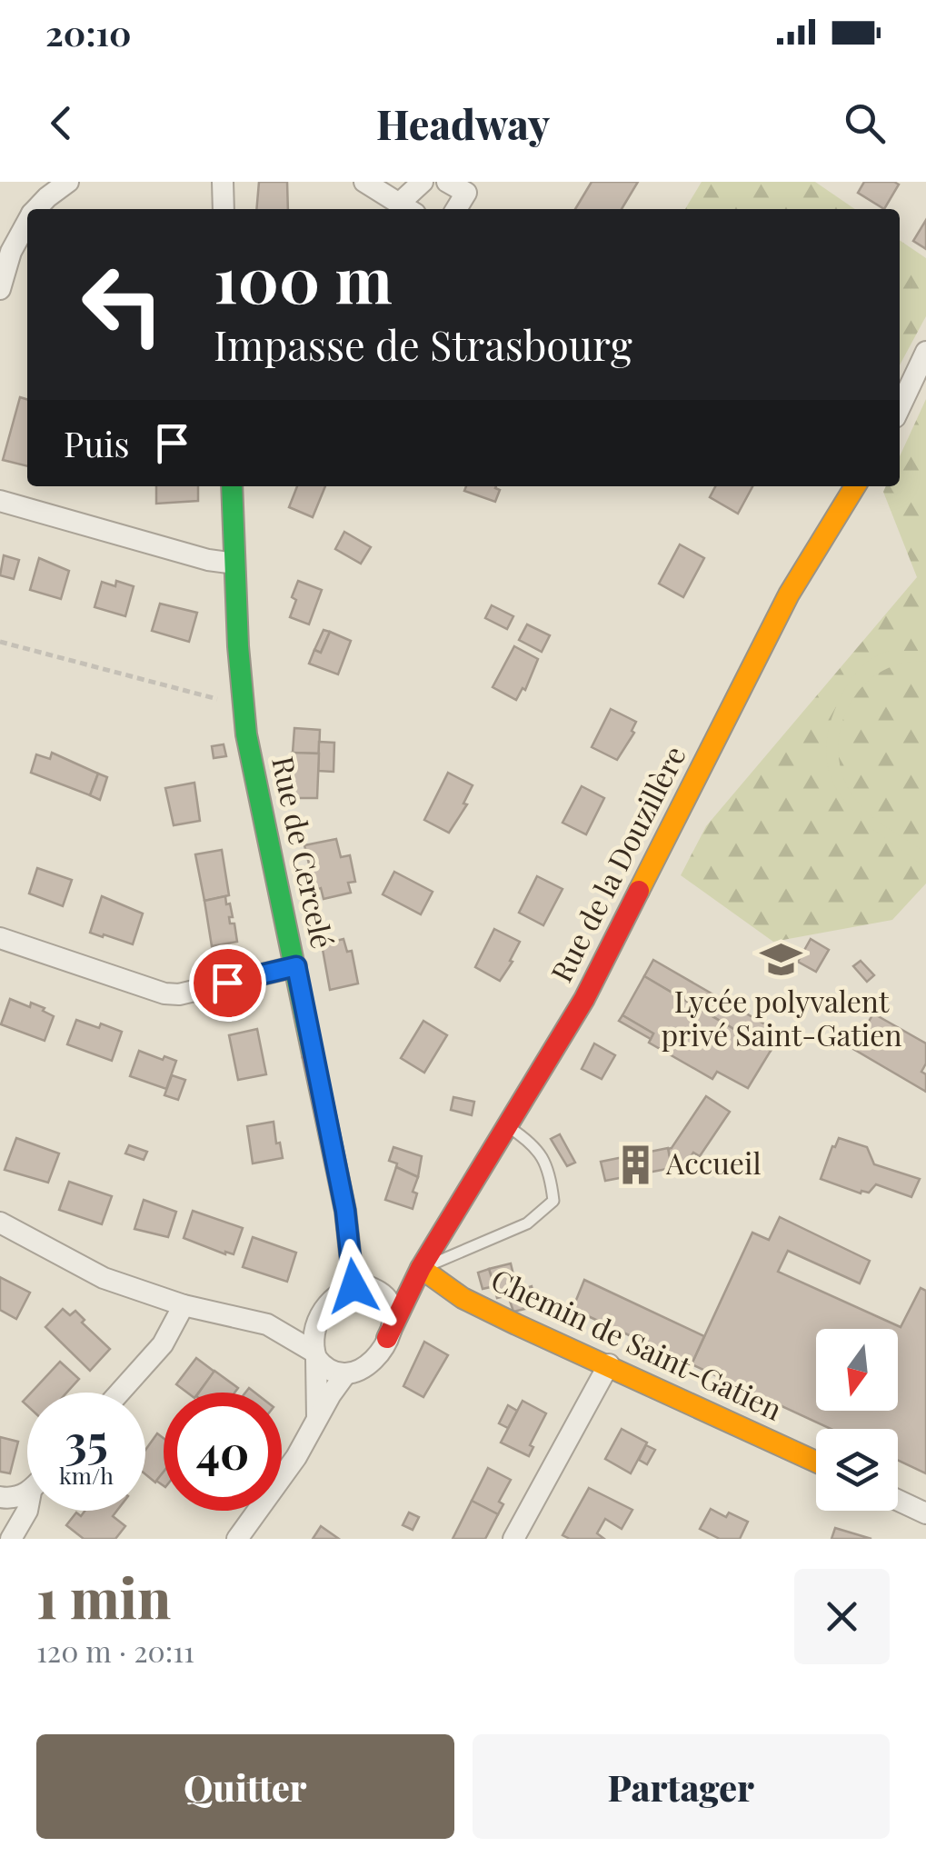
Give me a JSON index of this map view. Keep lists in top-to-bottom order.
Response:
{
  "streets": {
    "street": ["Rue de Cercelé", "Rue de la Douzillère", "Chemin de Saint-Gatien"]
  },
  "crossings": [
    ["Rue de Cercelé", "Rue de la Douzillère"],
    ["Rue de la Douzillère", "Chemin de Saint-Gatien"]
  ],
  "places": {
    "school or university": ["Lycée polyvalent privé Saint-Gatien"],
    "building": ["Accueil"]
  },
  "north": "bottom",
  "page": {
    "status": "20:10",
    "header": "Headway",
    "turn": ["100 m", "Impasse de Strasbourg"],
    "then": "Puis",
    "speed": "35 km/h",
    "limit": "40",
    "heading": ["1 min", "120 m · 20:11"],
    "buttons": ["Quitter", "Partager"]
  }
}
